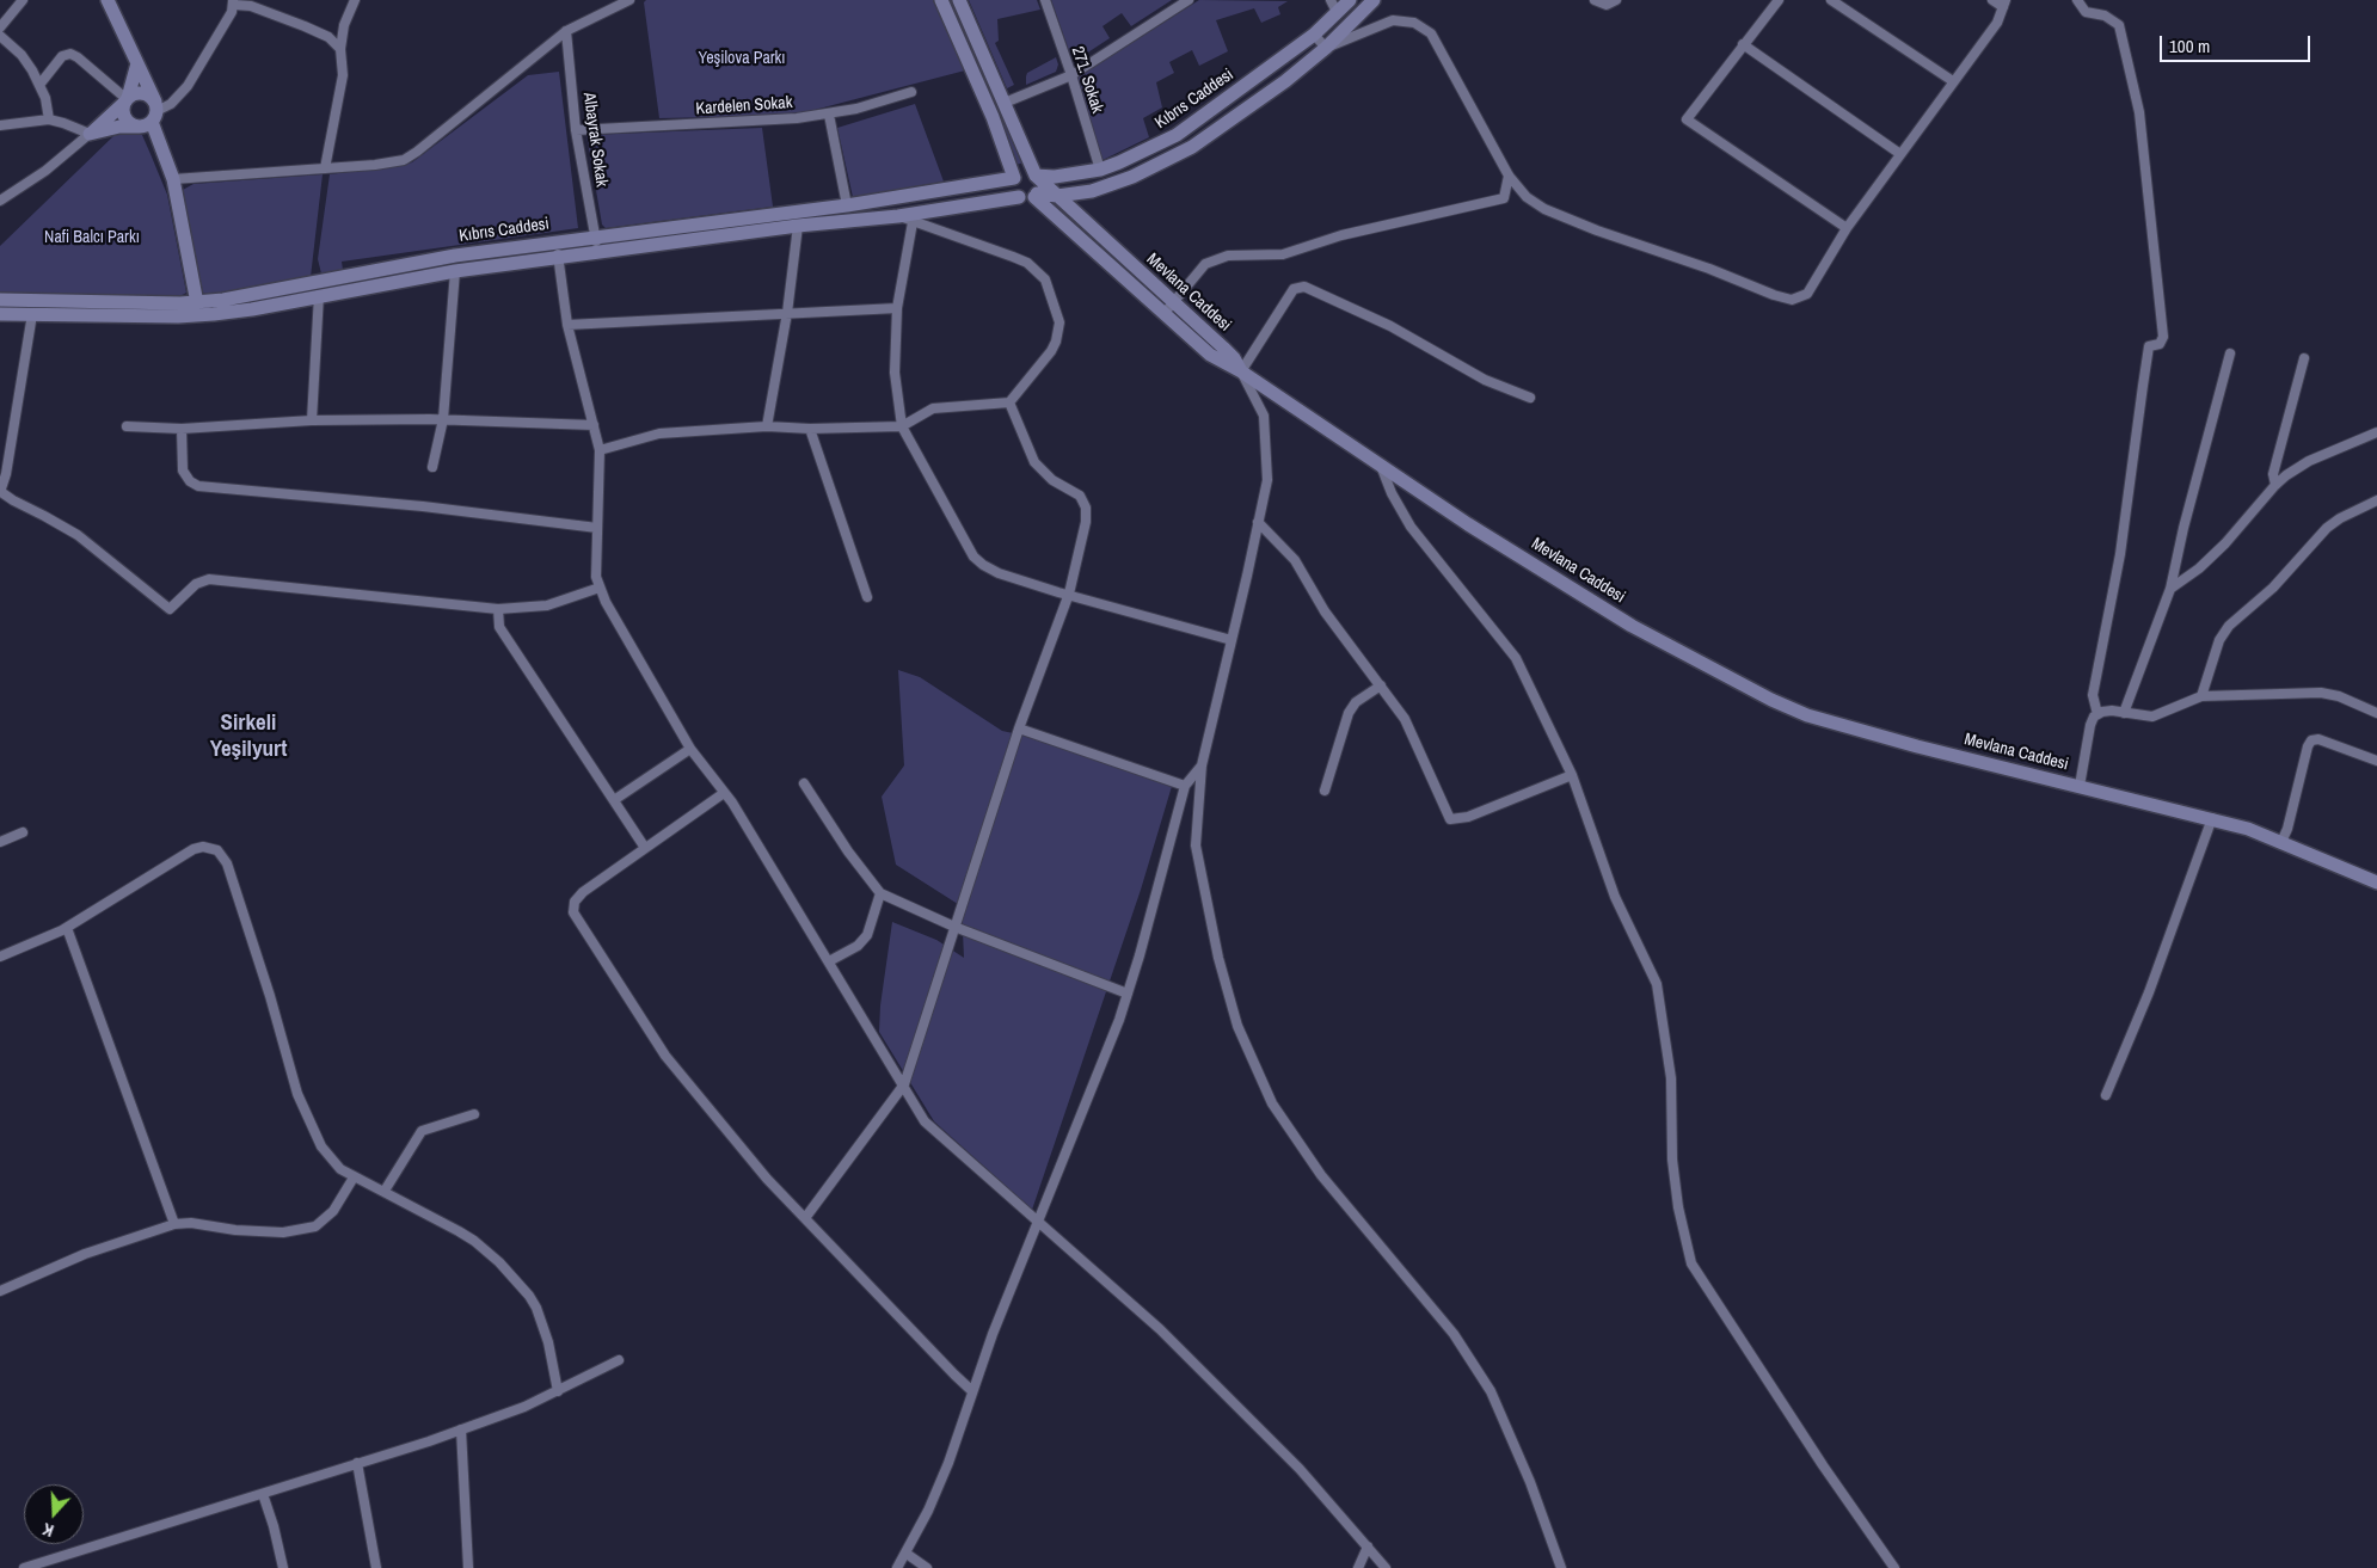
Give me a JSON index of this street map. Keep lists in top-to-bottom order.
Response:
{
  "streets": {
    "main road": ["Kıbrıs Caddesi", "Mevlana Caddesi"],
    "street": ["271. Sokak", "Kardelen Sokak", "Albayrak Sokak"]
  },
  "crossings": [
    ["271. Sokak", "Kıbrıs Caddesi"],
    ["Kıbrıs Caddesi", "Albayrak Sokak"],
    ["Kıbrıs Caddesi", "Mevlana Caddesi"],
    ["Kardelen Sokak", "Albayrak Sokak"]
  ],
  "districts": ["Sirkeli Yeşilyurt"],
  "parks": ["Yeşilova Parkı", "Nafi Balcı Parkı"],
  "scale_bar": "100 m",
  "north": "bottom"
}
